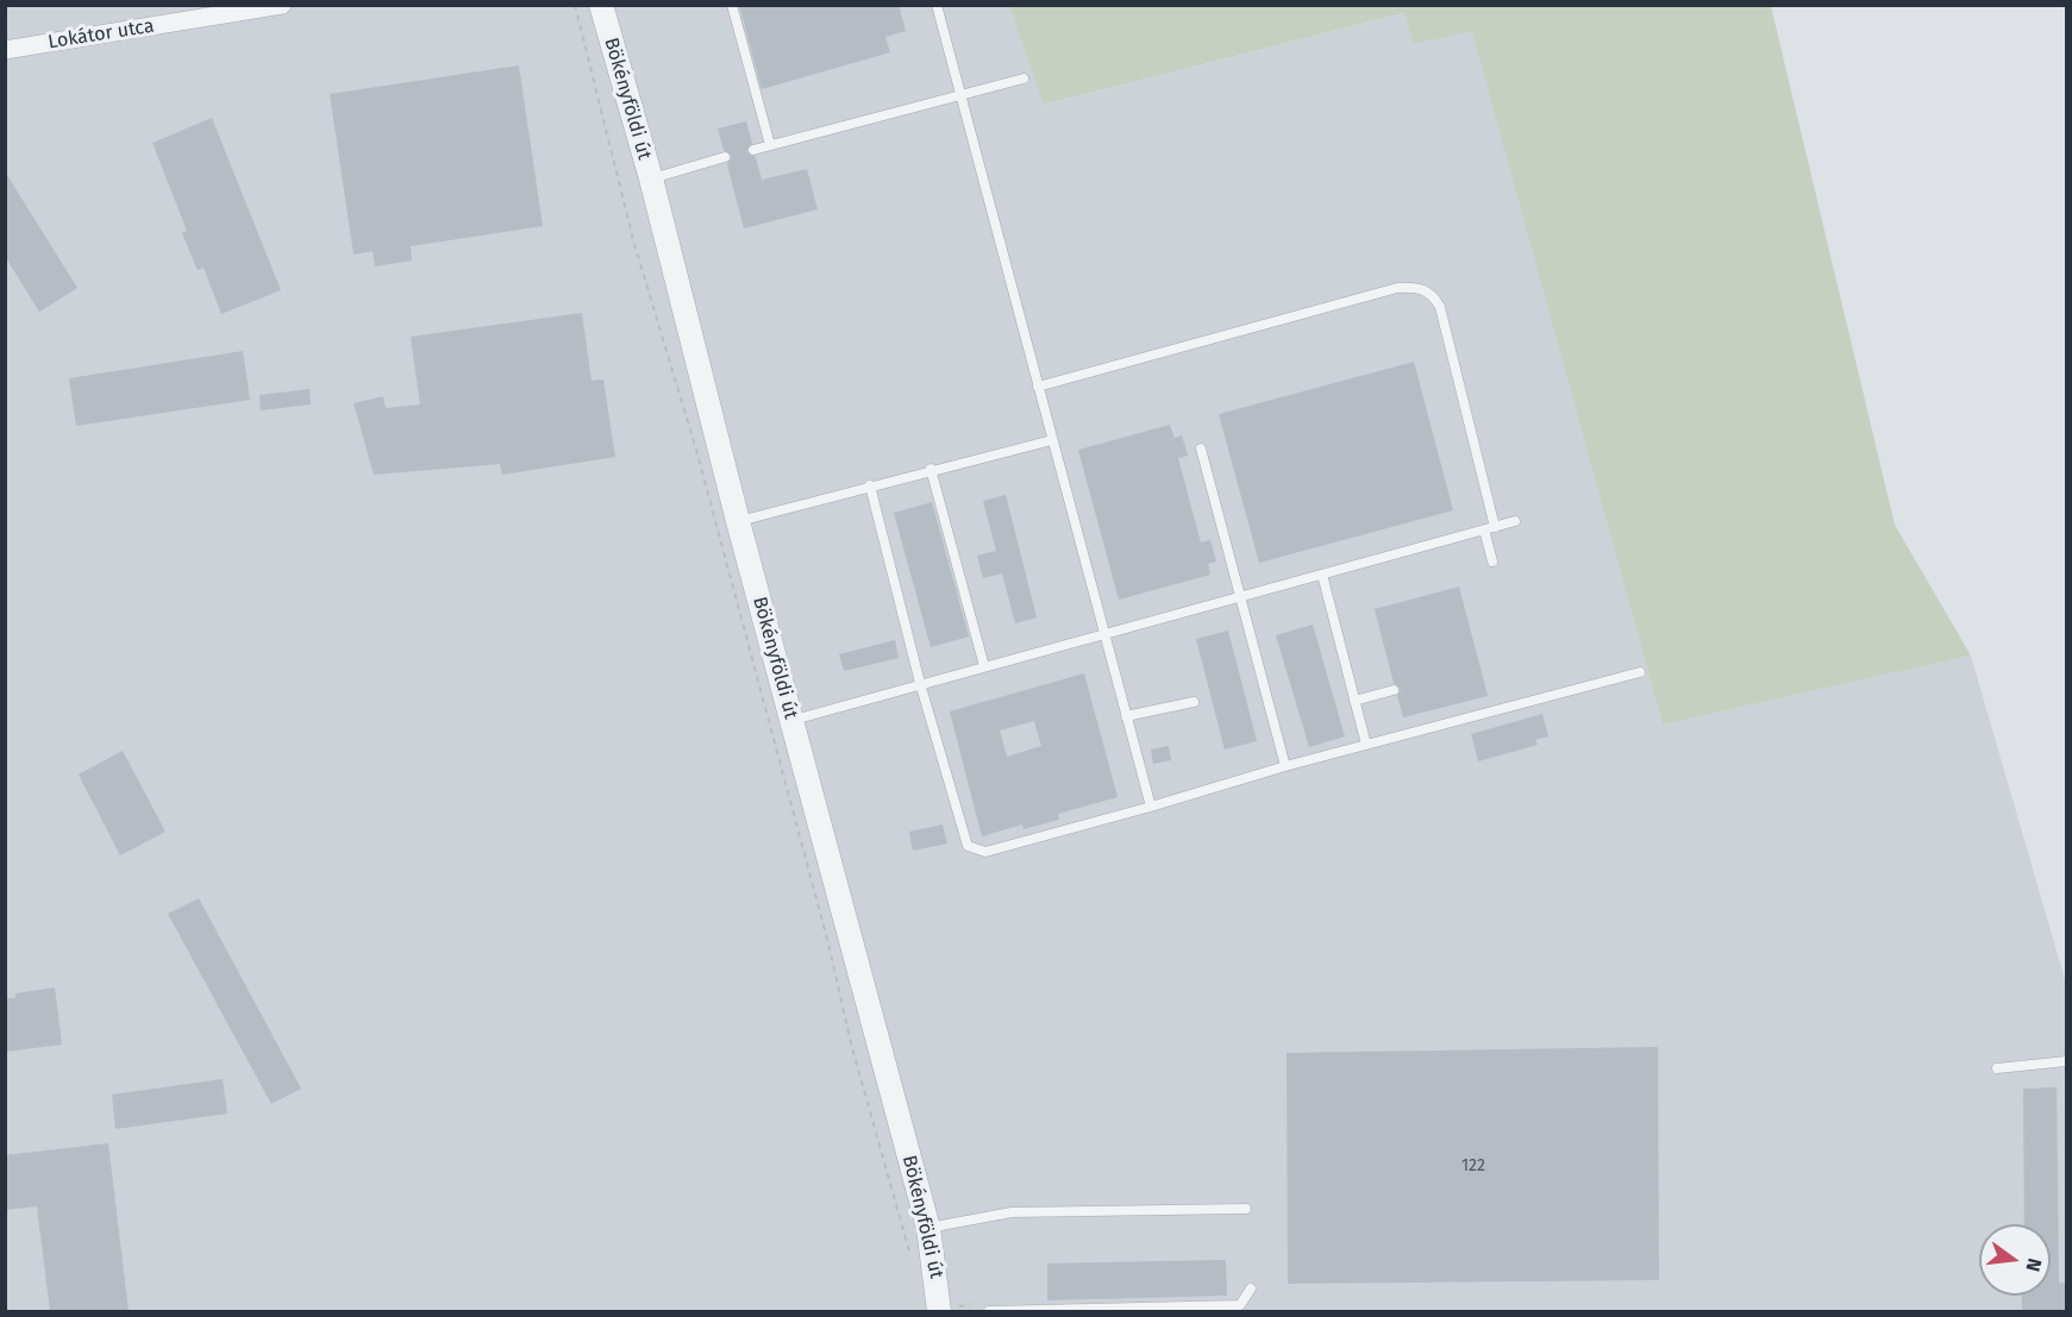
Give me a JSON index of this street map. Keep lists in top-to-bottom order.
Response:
{
  "streets": {
    "street": ["Lokátor utca", "Bökényföldi út"]
  },
  "house_numbers": ["122"],
  "north": "right"
}
